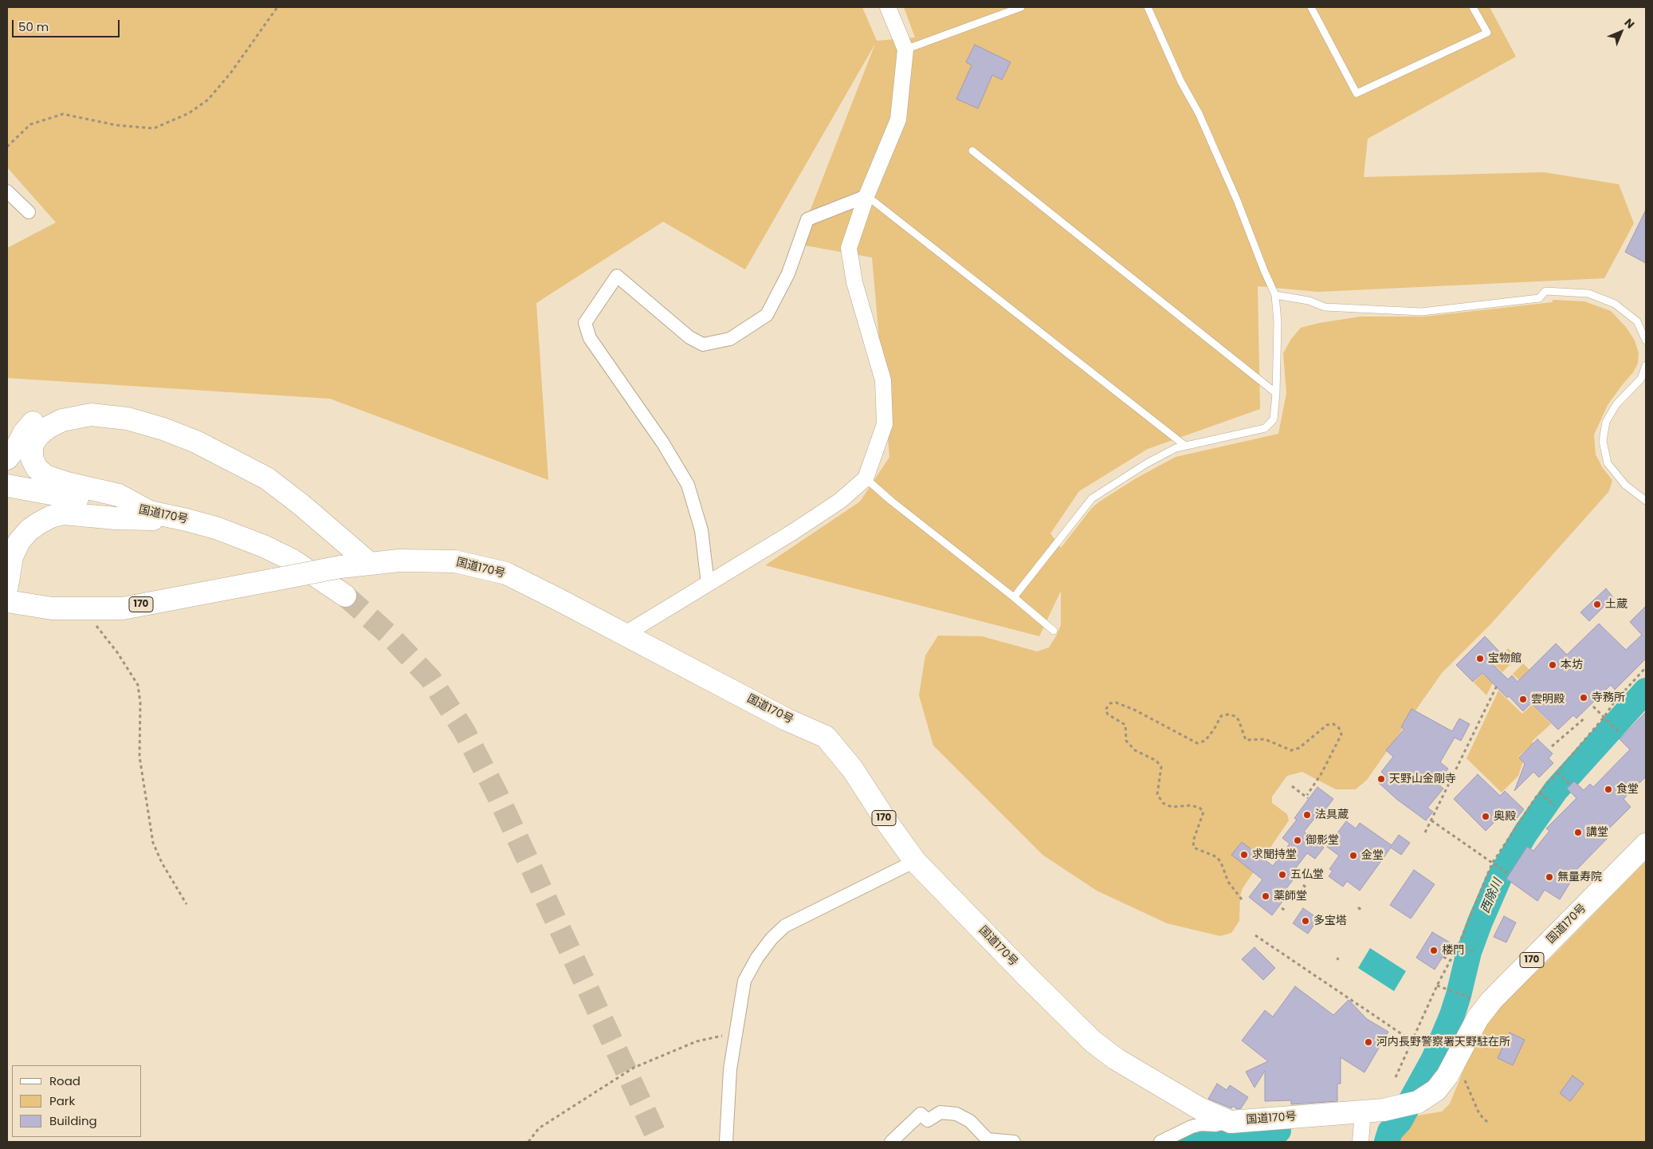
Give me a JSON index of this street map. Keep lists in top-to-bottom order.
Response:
{
  "streets": {
    "highway": ["国道170号", "170"]
  },
  "water": ["西除川"],
  "places": [
    "土蔵",
    "宝物館",
    "本坊",
    "寺務所",
    "雲明殿",
    "天野山金剛寺",
    "食堂",
    "法具蔵",
    "奥殿",
    "講堂",
    "御影堂",
    "求聞持堂",
    "金堂",
    "五仏堂",
    "無量寿院",
    "薬師堂",
    "多宝塔",
    "楼門",
    "河内長野警察署天野駐在所"
  ],
  "legend": ["Road", "Park", "Building"],
  "scale_bar": "50 m",
  "north": "top right"
}
